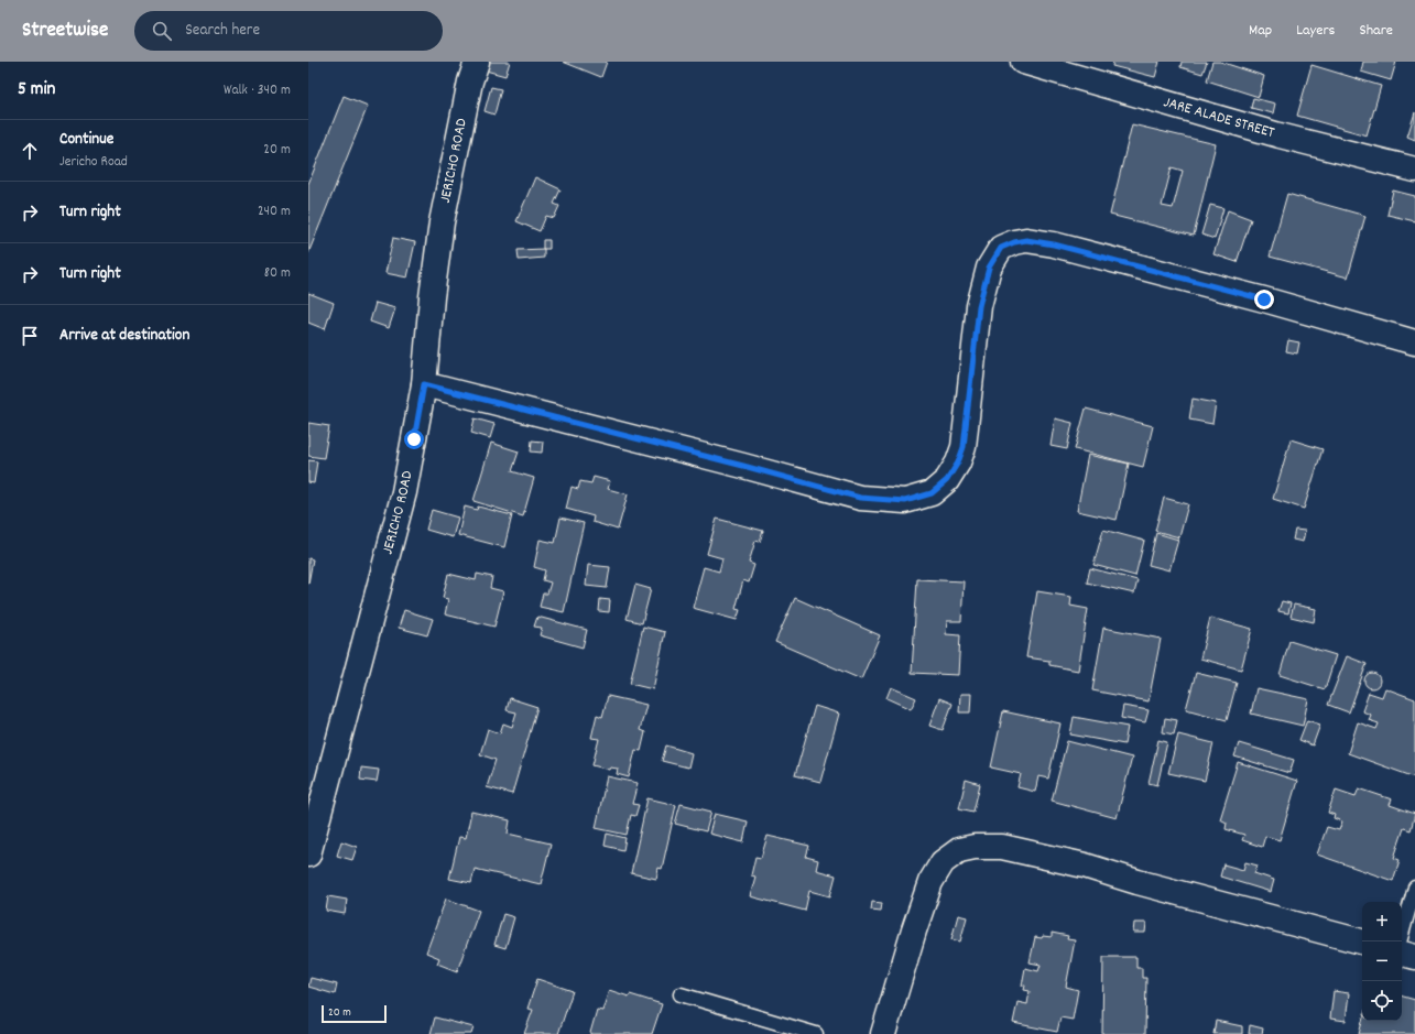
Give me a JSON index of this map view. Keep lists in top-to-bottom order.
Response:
{
  "streets": {
    "street": ["JARE ALADE STREET", "JERICHO ROAD"]
  },
  "scale_bar": "20 m",
  "page": {
    "header": "Streetwise",
    "search": "Search here",
    "nav": ["Map", "Layers", "Share"],
    "heading": ["5 min", "Walk · 340 m"],
    "list": [
      ["Continue", "Jericho Road", "20 m"],
      ["Turn right", "240 m"],
      ["Turn right", "80 m"],
      "Arrive at destination"
    ],
    "map_buttons": ["+", "−"],
    "scale": "20 m"
  }
}
